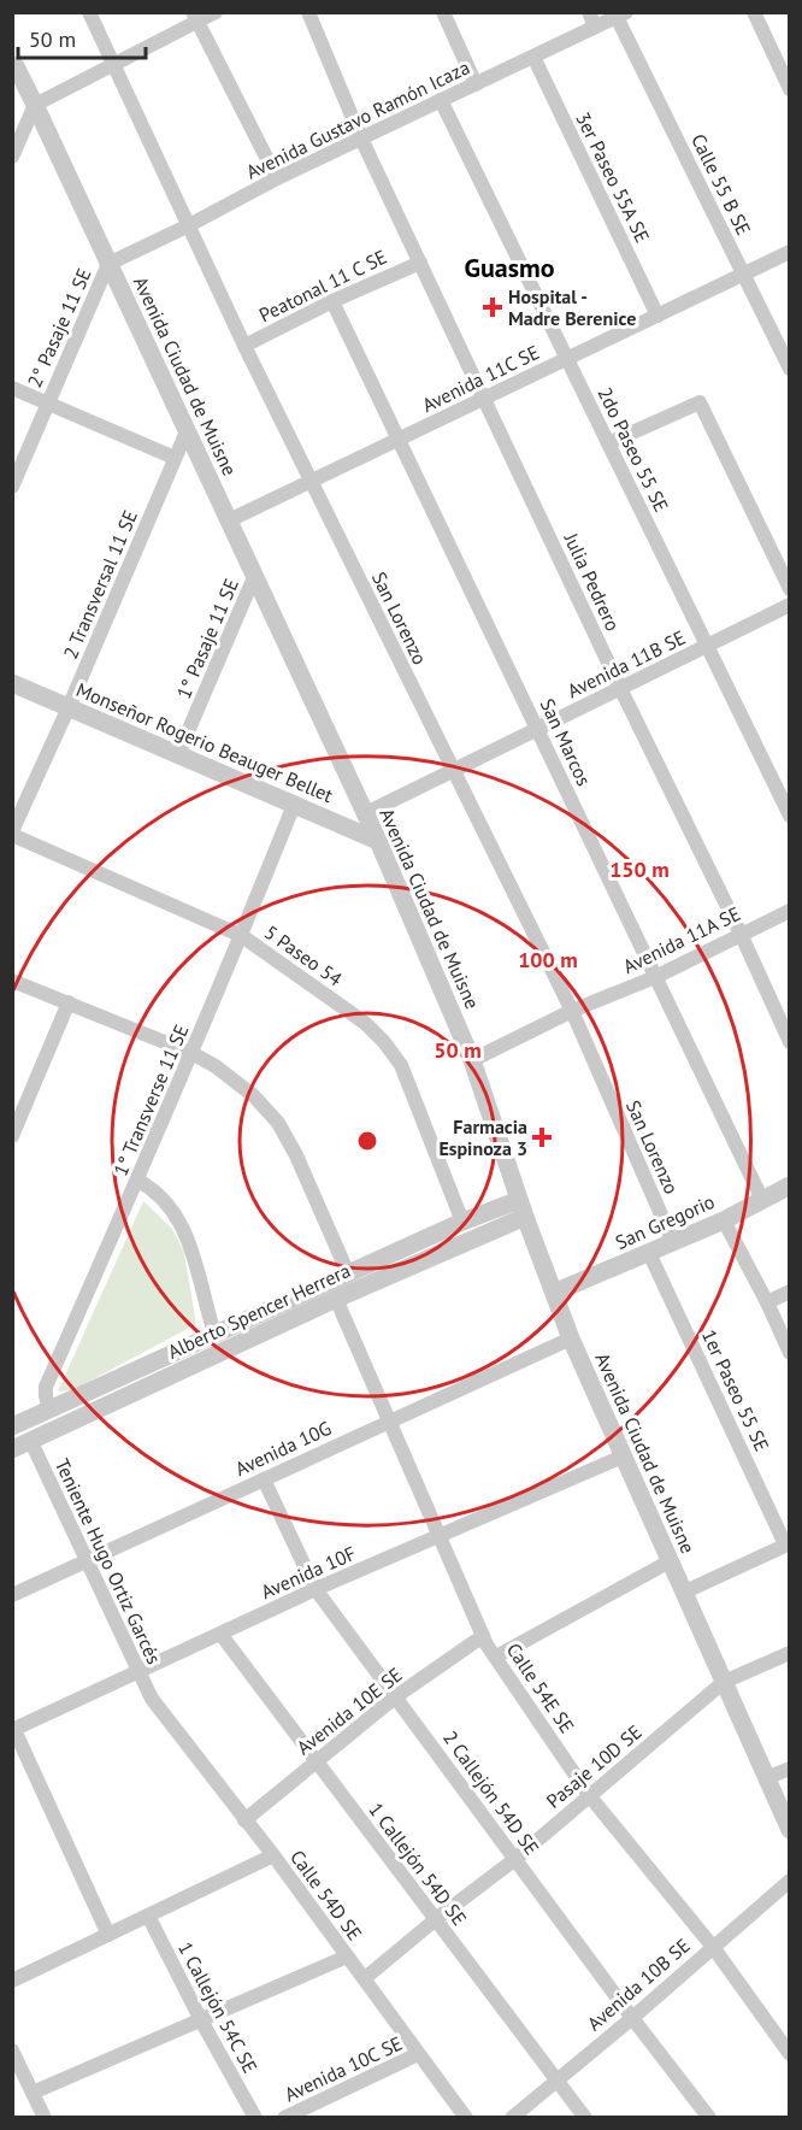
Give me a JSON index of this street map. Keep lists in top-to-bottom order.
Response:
{
  "streets": {
    "street": [
      "Avenida Gustavo Ramón Icaza",
      "3er Paseo 55A SE",
      "Calle 55 B SE",
      "Peatonal 11 C SE",
      "2° Pasaje 11 SE",
      "Avenida Ciudad de Muisne",
      "Avenida 11C SE",
      "2do Paseo 55 SE",
      "Julia Pedrero",
      "2 Transversal 11 SE",
      "San Lorenzo",
      "1° Pasaje 11 SE",
      "Avenida 11B SE",
      "Monseñor Rogerio Beauger Bellet",
      "San Marcos",
      "Avenida 11A SE",
      "5 Paseo 54",
      "1° Transverse 11 SE",
      "San Gregorio",
      "Alberto Spencer Herrera",
      "1er Paseo 55 SE",
      "Avenida 10G",
      "Teniente Hugo Ortiz Garcés",
      "Avenida 10F",
      "Calle 54E SE",
      "Avenida 10E SE",
      "Pasaje 10D SE",
      "2 Callejón 54D SE",
      "1 Callejón 54D SE",
      "Calle 54D SE",
      "Avenida 10B SE",
      "1 Callejón 54C SE",
      "Avenida 10C SE"
    ]
  },
  "crossings": [
    ["Avenida Gustavo Ramón Icaza", "3er Paseo 55A SE"],
    ["Avenida Gustavo Ramón Icaza", "Calle 55 B SE"],
    ["Avenida Gustavo Ramón Icaza", "2° Pasaje 11 SE"],
    ["Avenida Gustavo Ramón Icaza", "Avenida Ciudad de Muisne"],
    ["Avenida Gustavo Ramón Icaza", "2do Paseo 55 SE"],
    ["Avenida Gustavo Ramón Icaza", "Julia Pedrero"],
    ["Avenida Gustavo Ramón Icaza", "San Lorenzo"],
    ["3er Paseo 55A SE", "Avenida 11C SE"],
    ["Calle 55 B SE", "Avenida 11C SE"],
    ["Peatonal 11 C SE", "Julia Pedrero"],
    ["Peatonal 11 C SE", "San Lorenzo"],
    ["Peatonal 11 C SE", "San Marcos"],
    ["2° Pasaje 11 SE", "Avenida Ciudad de Muisne"],
    ["Avenida Ciudad de Muisne", "Avenida 11C SE"],
    ["Avenida Ciudad de Muisne", "2 Transversal 11 SE"],
    ["Avenida Ciudad de Muisne", "1° Pasaje 11 SE"],
    ["Avenida Ciudad de Muisne", "Avenida 11B SE"],
    ["Avenida Ciudad de Muisne", "Monseñor Rogerio Beauger Bellet"],
    ["Avenida Ciudad de Muisne", "Avenida 11A SE"],
    ["Avenida Ciudad de Muisne", "San Gregorio"],
    ["Avenida Ciudad de Muisne", "Alberto Spencer Herrera"],
    ["Avenida Ciudad de Muisne", "Avenida 10G"],
    ["Avenida Ciudad de Muisne", "Avenida 10F"],
    ["Avenida Ciudad de Muisne", "Pasaje 10D SE"],
    ["Avenida 11C SE", "2do Paseo 55 SE"],
    ["Avenida 11C SE", "Julia Pedrero"],
    ["Avenida 11C SE", "San Lorenzo"],
    ["Avenida 11C SE", "San Marcos"],
    ["2do Paseo 55 SE", "Avenida 11B SE"],
    ["Julia Pedrero", "Avenida 11B SE"],
    ["Julia Pedrero", "Avenida 11A SE"],
    ["2 Transversal 11 SE", "Monseñor Rogerio Beauger Bellet"],
    ["2 Transversal 11 SE", "5 Paseo 54"],
    ["San Lorenzo", "Avenida 11B SE"],
    ["San Lorenzo", "Avenida 11A SE"],
    ["San Lorenzo", "San Gregorio"],
    ["1° Pasaje 11 SE", "Monseñor Rogerio Beauger Bellet"],
    ["Avenida 11B SE", "San Marcos"],
    ["Monseñor Rogerio Beauger Bellet", "1° Transverse 11 SE"],
    ["San Marcos", "Avenida 11A SE"],
    ["San Marcos", "San Gregorio"],
    ["5 Paseo 54", "1° Transverse 11 SE"],
    ["5 Paseo 54", "Alberto Spencer Herrera"],
    ["1° Transverse 11 SE", "Alberto Spencer Herrera"],
    ["San Gregorio", "1er Paseo 55 SE"],
    ["Alberto Spencer Herrera", "Teniente Hugo Ortiz Garcés"],
    ["Alberto Spencer Herrera", "Calle 54E SE"],
    ["Avenida 10G", "Teniente Hugo Ortiz Garcés"],
    ["Avenida 10G", "Calle 54E SE"],
    ["Avenida 10G", "2 Callejón 54D SE"],
    ["Teniente Hugo Ortiz Garcés", "Avenida 10F"],
    ["Teniente Hugo Ortiz Garcés", "Calle 54D SE"],
    ["Avenida 10F", "Calle 54E SE"],
    ["Avenida 10F", "2 Callejón 54D SE"],
    ["Avenida 10F", "1 Callejón 54D SE"],
    ["Calle 54E SE", "Avenida 10E SE"],
    ["Calle 54E SE", "Pasaje 10D SE"],
    ["Calle 54E SE", "Avenida 10B SE"],
    ["Avenida 10E SE", "2 Callejón 54D SE"],
    ["Avenida 10E SE", "1 Callejón 54D SE"],
    ["Avenida 10E SE", "Calle 54D SE"],
    ["Pasaje 10D SE", "2 Callejón 54D SE"],
    ["Pasaje 10D SE", "1 Callejón 54D SE"],
    ["Pasaje 10D SE", "Calle 54D SE"],
    ["2 Callejón 54D SE", "Avenida 10B SE"],
    ["1 Callejón 54D SE", "Avenida 10B SE"],
    ["Calle 54D SE", "Avenida 10C SE"]
  ],
  "districts": ["Guasmo"],
  "places": {
    "health": ["Hospital - Madre Berenice", "Farmacia Espinoza 3"]
  },
  "scale_bar": "50 m",
  "rings": ["150 m", "100 m", "50 m"]
}
